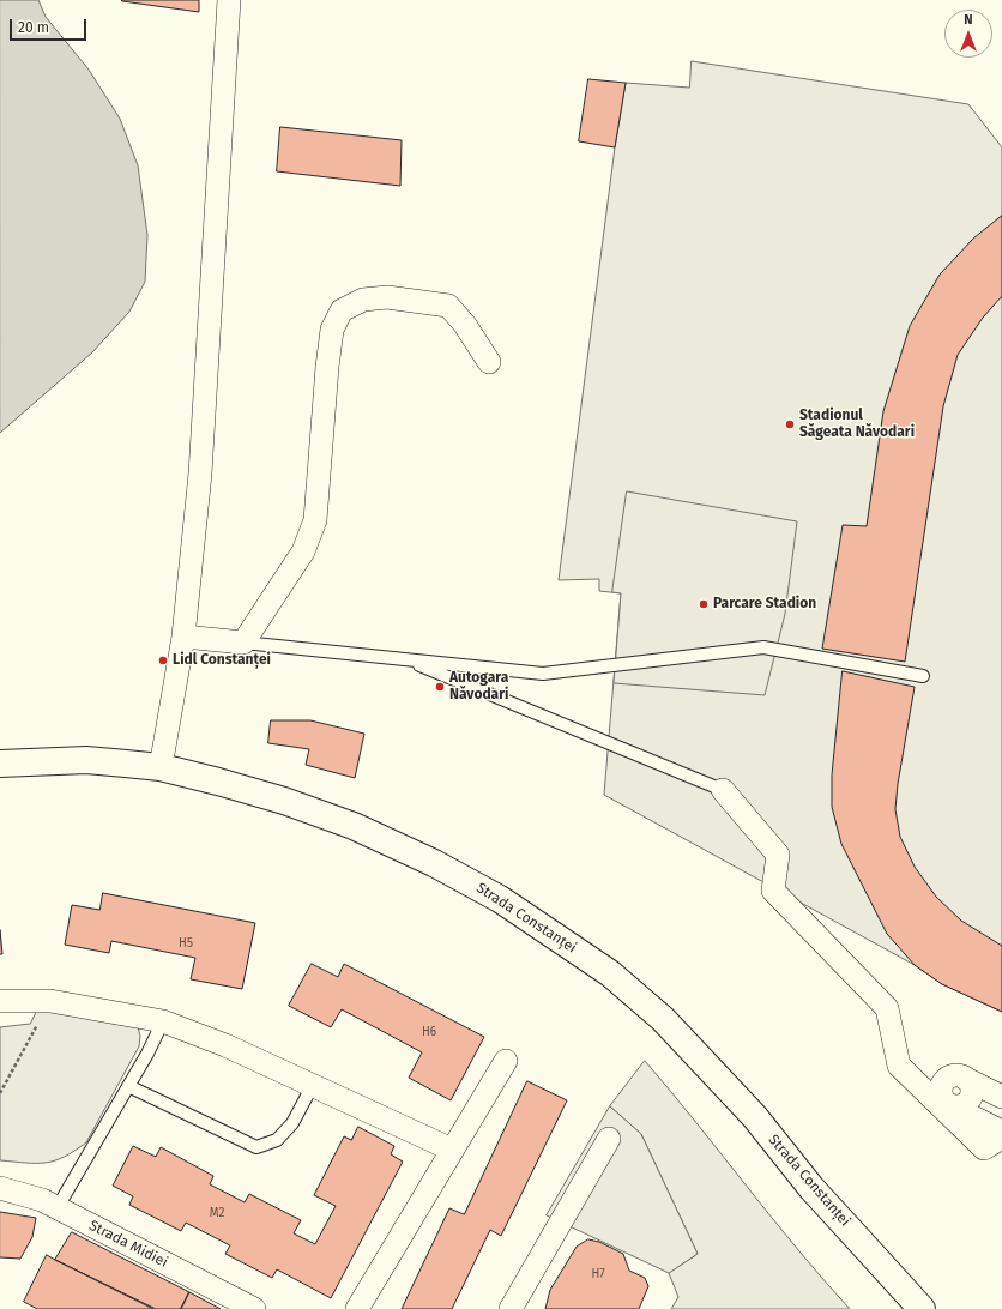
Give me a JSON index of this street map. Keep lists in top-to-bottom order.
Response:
{
  "streets": {
    "street": ["Strada Constanței", "Strada Midiei"]
  },
  "places": [
    "Stadionul Săgeata Năvodari",
    "Parcare Stadion",
    "Lidl Constanței",
    "Autogara Năvodari"
  ],
  "house_numbers": [
    "H5",
    "H6",
    "M2",
    "H7"
  ],
  "scale_bar": "20 m",
  "north": "top"
}
